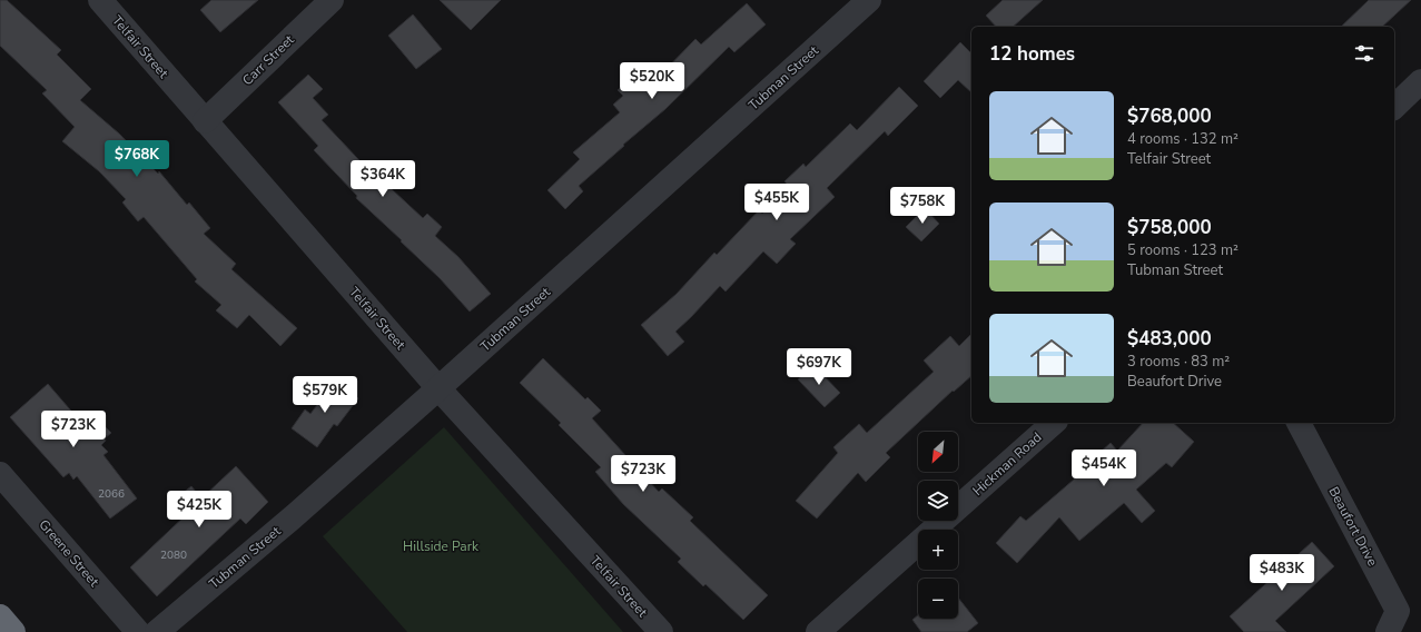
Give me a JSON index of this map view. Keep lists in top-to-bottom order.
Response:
{
  "streets": {
    "street": [
      "Telfair Street",
      "Carr Street",
      "Tubman Street",
      "Hickman Road",
      "Beaufort Drive",
      "Greene Street"
    ]
  },
  "crossings": [
    ["Telfair Street", "Carr Street"],
    ["Telfair Street", "Tubman Street"]
  ],
  "parks": ["Hillside Park"],
  "house_numbers": ["2066", "2080"],
  "north": "bottom left",
  "page": {
    "heading": "12 homes",
    "price": [
      "$520K",
      "$768K",
      "$364K",
      "$455K",
      "$758K",
      "$697K",
      "$579K",
      "$723K",
      "$454K",
      "$723K",
      "$425K",
      "$483K"
    ],
    "list": [
      {
        "name": "$768,000",
        "note": "4 rooms · 132 m² · Telfair Street"
      },
      {
        "name": "$758,000",
        "note": "5 rooms · 123 m² · Tubman Street"
      },
      {
        "name": "$483,000",
        "note": "3 rooms · 83 m² · Beaufort Drive"
      }
    ],
    "map_buttons": ["+", "−"]
  }
}
